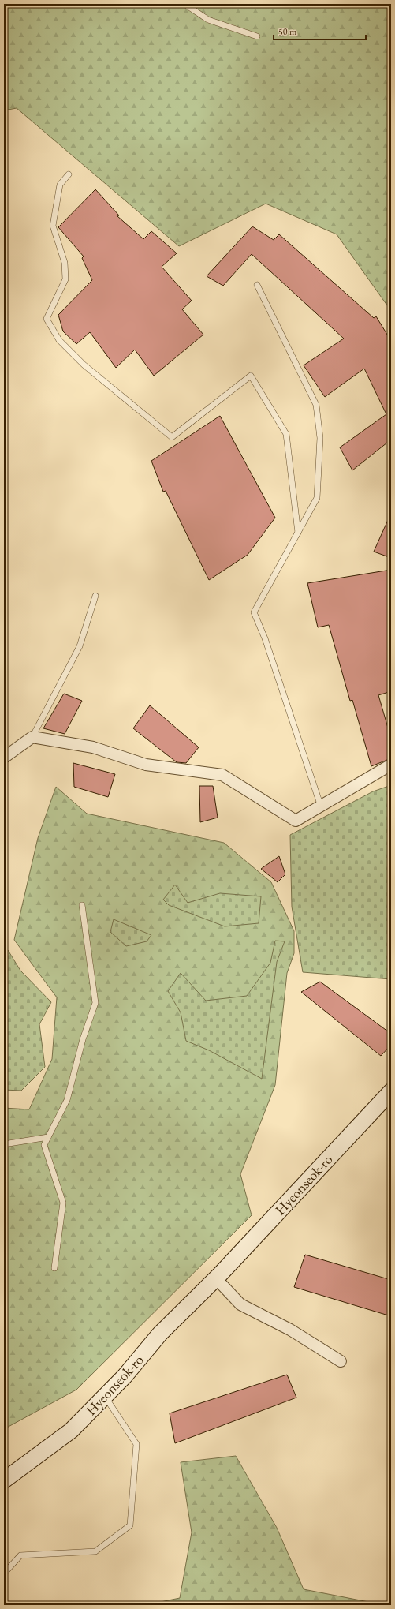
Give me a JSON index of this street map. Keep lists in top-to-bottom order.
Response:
{
  "streets": {
    "street": ["Hyeonseok-ro"]
  },
  "scale_bar": "50 m"
}
